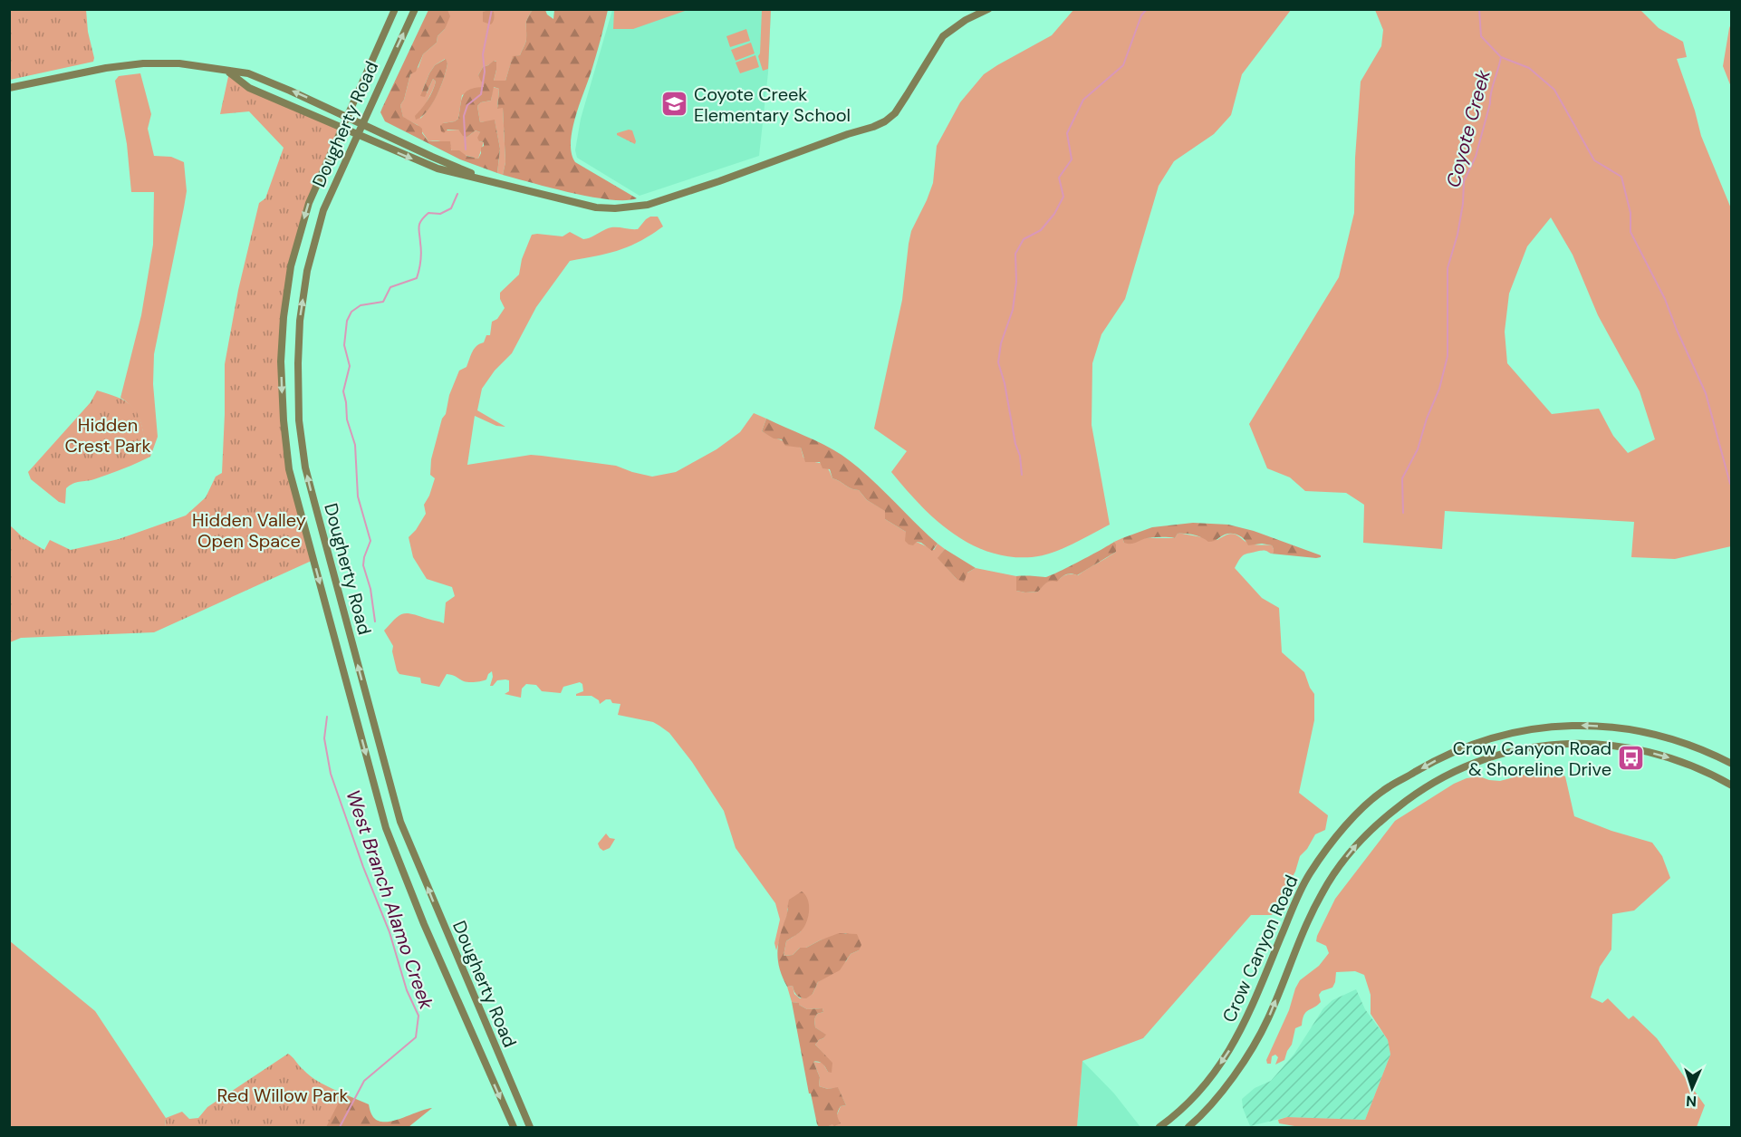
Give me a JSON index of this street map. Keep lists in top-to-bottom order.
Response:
{
  "streets": {
    "main road": ["Dougherty Road", "Crow Canyon Road"]
  },
  "water": ["Coyote Creek", "West Branch Alamo Creek"],
  "parks": ["Hidden Crest Park", "Hidden Valley Open Space", "Red Willow Park"],
  "places": {
    "school or university": ["Coyote Creek Elementary School"],
    "bus stop": ["Crow Canyon Road & Shoreline Drive"]
  },
  "north": "bottom"
}
